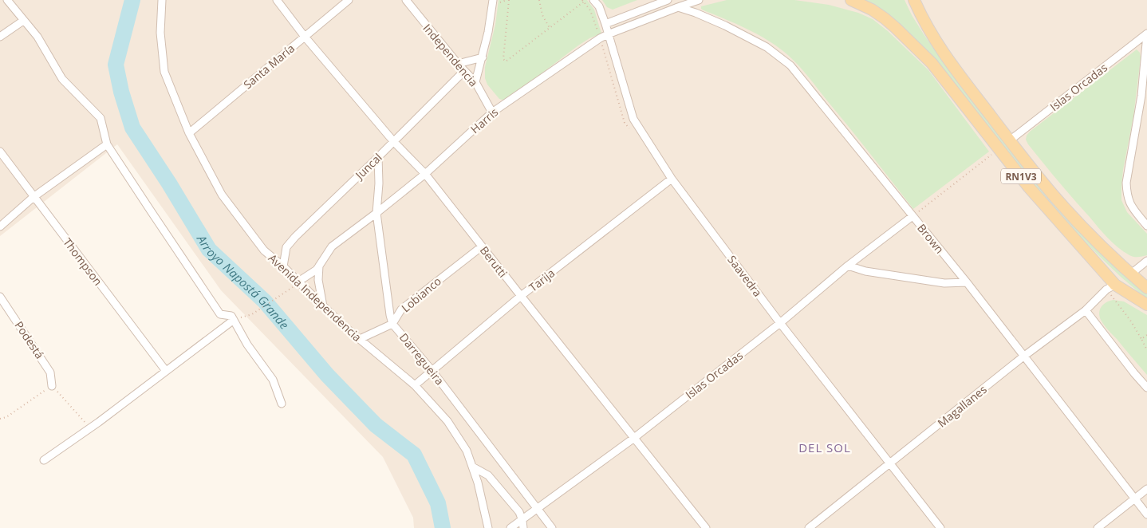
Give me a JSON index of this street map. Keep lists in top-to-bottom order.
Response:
{
  "streets": {
    "main road": ["RN1V3"],
    "street": [
      "Independencia",
      "Santa María",
      "Islas Orcadas",
      "Harris",
      "Juncal",
      "Brown",
      "Thompson",
      "Berutti",
      "Saavedra",
      "Tarija",
      "Lobianco",
      "Avenida Independencia",
      "Podestá",
      "Darregueira",
      "Magallanes"
    ]
  },
  "crossings": [
    ["Independencia", "Harris"],
    ["Independencia", "Juncal"],
    ["Santa María", "Berutti"],
    ["Santa María", "Avenida Independencia"],
    ["Islas Orcadas", "RN1V3"],
    ["Islas Orcadas", "Brown"],
    ["Islas Orcadas", "Berutti"],
    ["Islas Orcadas", "Saavedra"],
    ["Islas Orcadas", "Darregueira"],
    ["Harris", "Brown"],
    ["Harris", "Berutti"],
    ["Harris", "Saavedra"],
    ["Harris", "Avenida Independencia"],
    ["Harris", "Darregueira"],
    ["Juncal", "Berutti"],
    ["Juncal", "Avenida Independencia"],
    ["Juncal", "Darregueira"],
    ["RN1V3", "Magallanes"],
    ["Brown", "Magallanes"],
    ["Berutti", "Tarija"],
    ["Berutti", "Lobianco"],
    ["Saavedra", "Tarija"],
    ["Saavedra", "Magallanes"],
    ["Tarija", "Avenida Independencia"],
    ["Tarija", "Darregueira"],
    ["Lobianco", "Darregueira"]
  ],
  "districts": ["DEL SOL"],
  "water": ["Arroyo Napostá Grande"]
}
